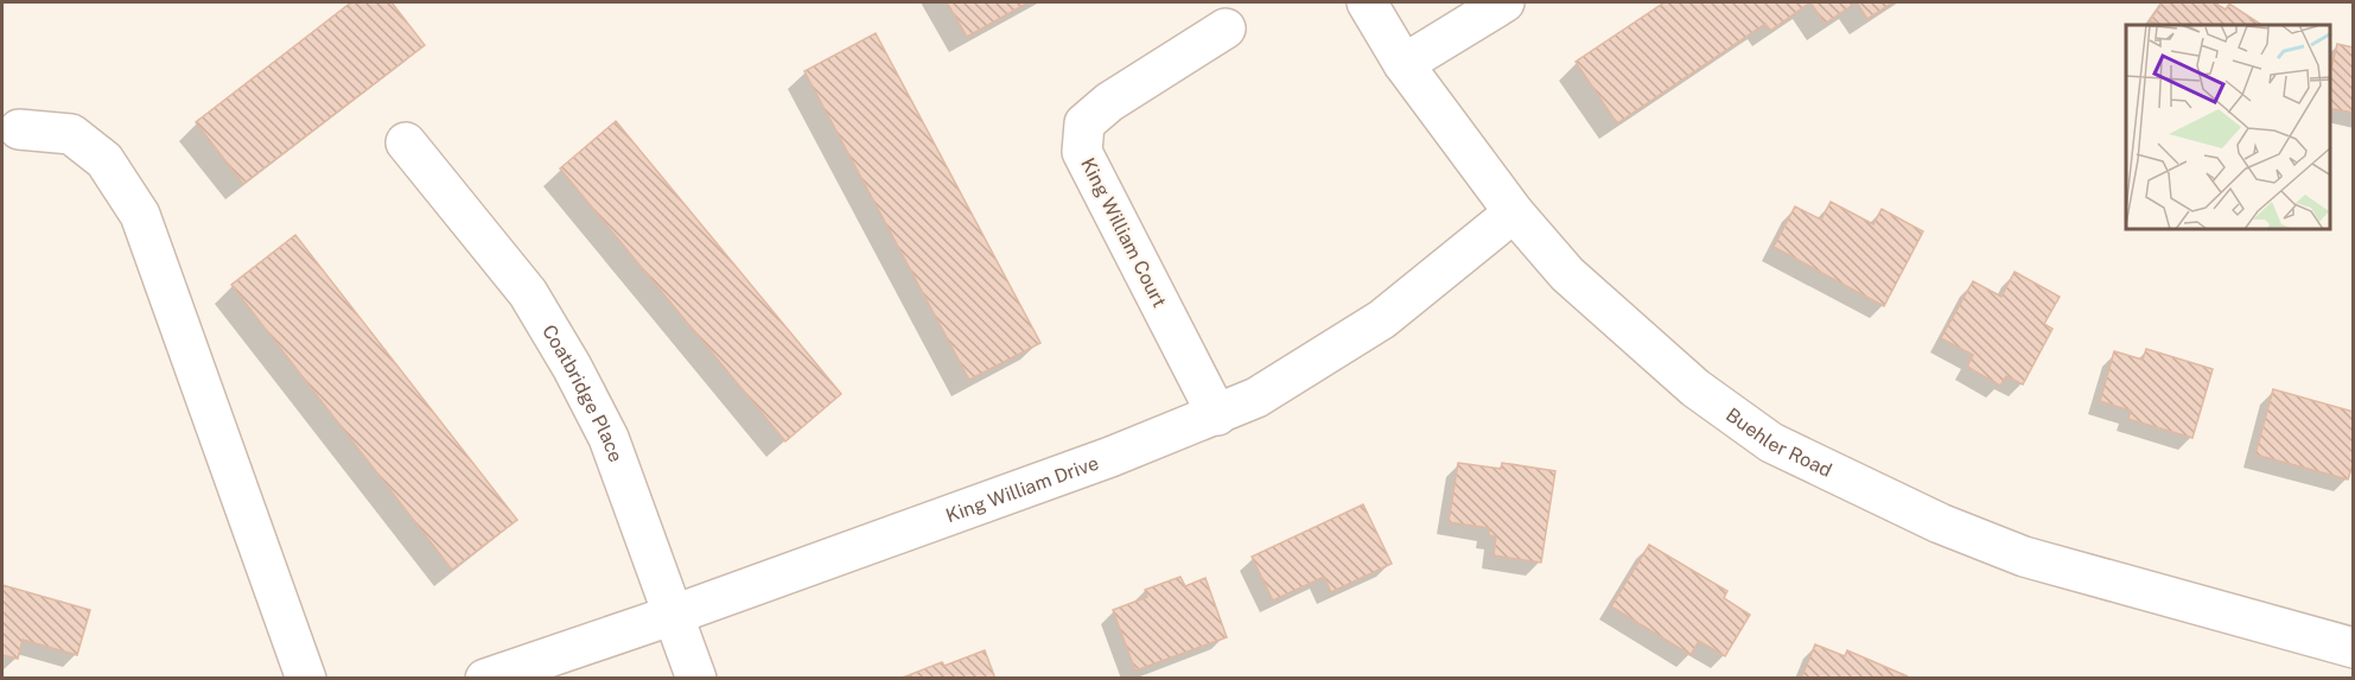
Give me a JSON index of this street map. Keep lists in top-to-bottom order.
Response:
{
  "streets": {
    "street": [
      "King William Court",
      "Coatbridge Place",
      "Buehler Road",
      "King William Drive"
    ]
  },
  "crossings": [
    ["King William Court", "King William Drive"],
    ["Coatbridge Place", "King William Drive"],
    ["Buehler Road", "King William Drive"]
  ]
}
